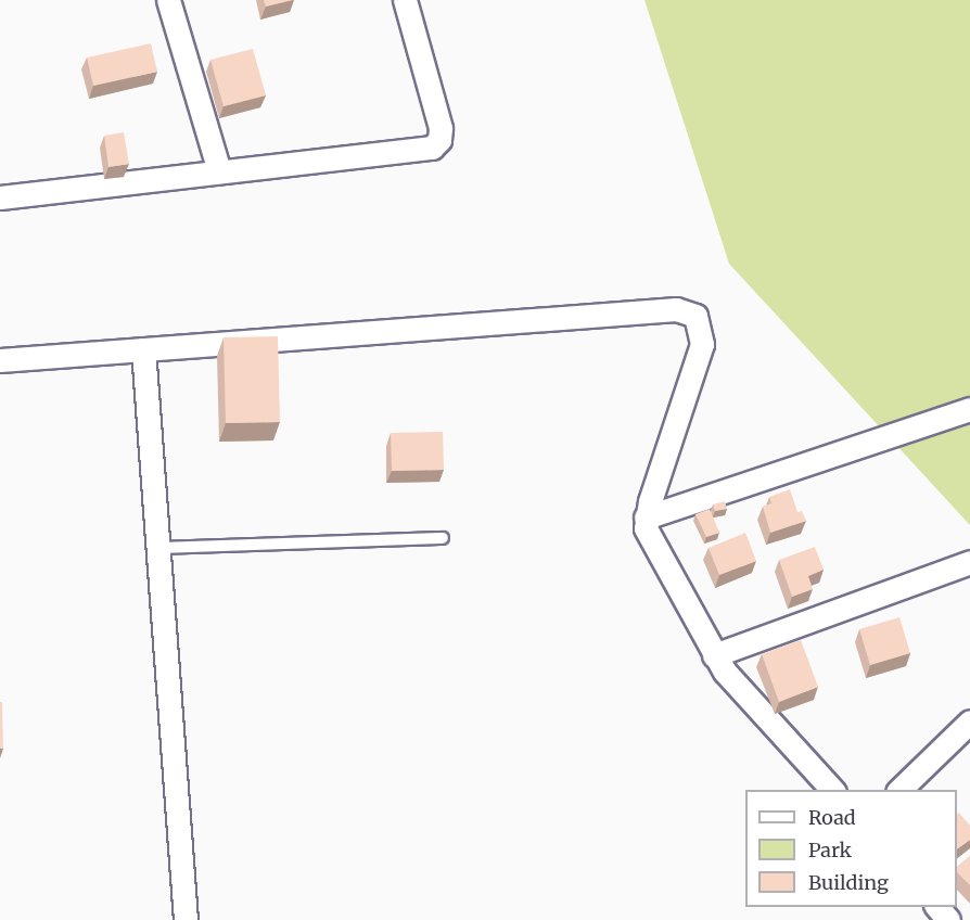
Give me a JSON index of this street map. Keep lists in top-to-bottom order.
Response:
{
  "legend": ["Road", "Park", "Building"]
}
